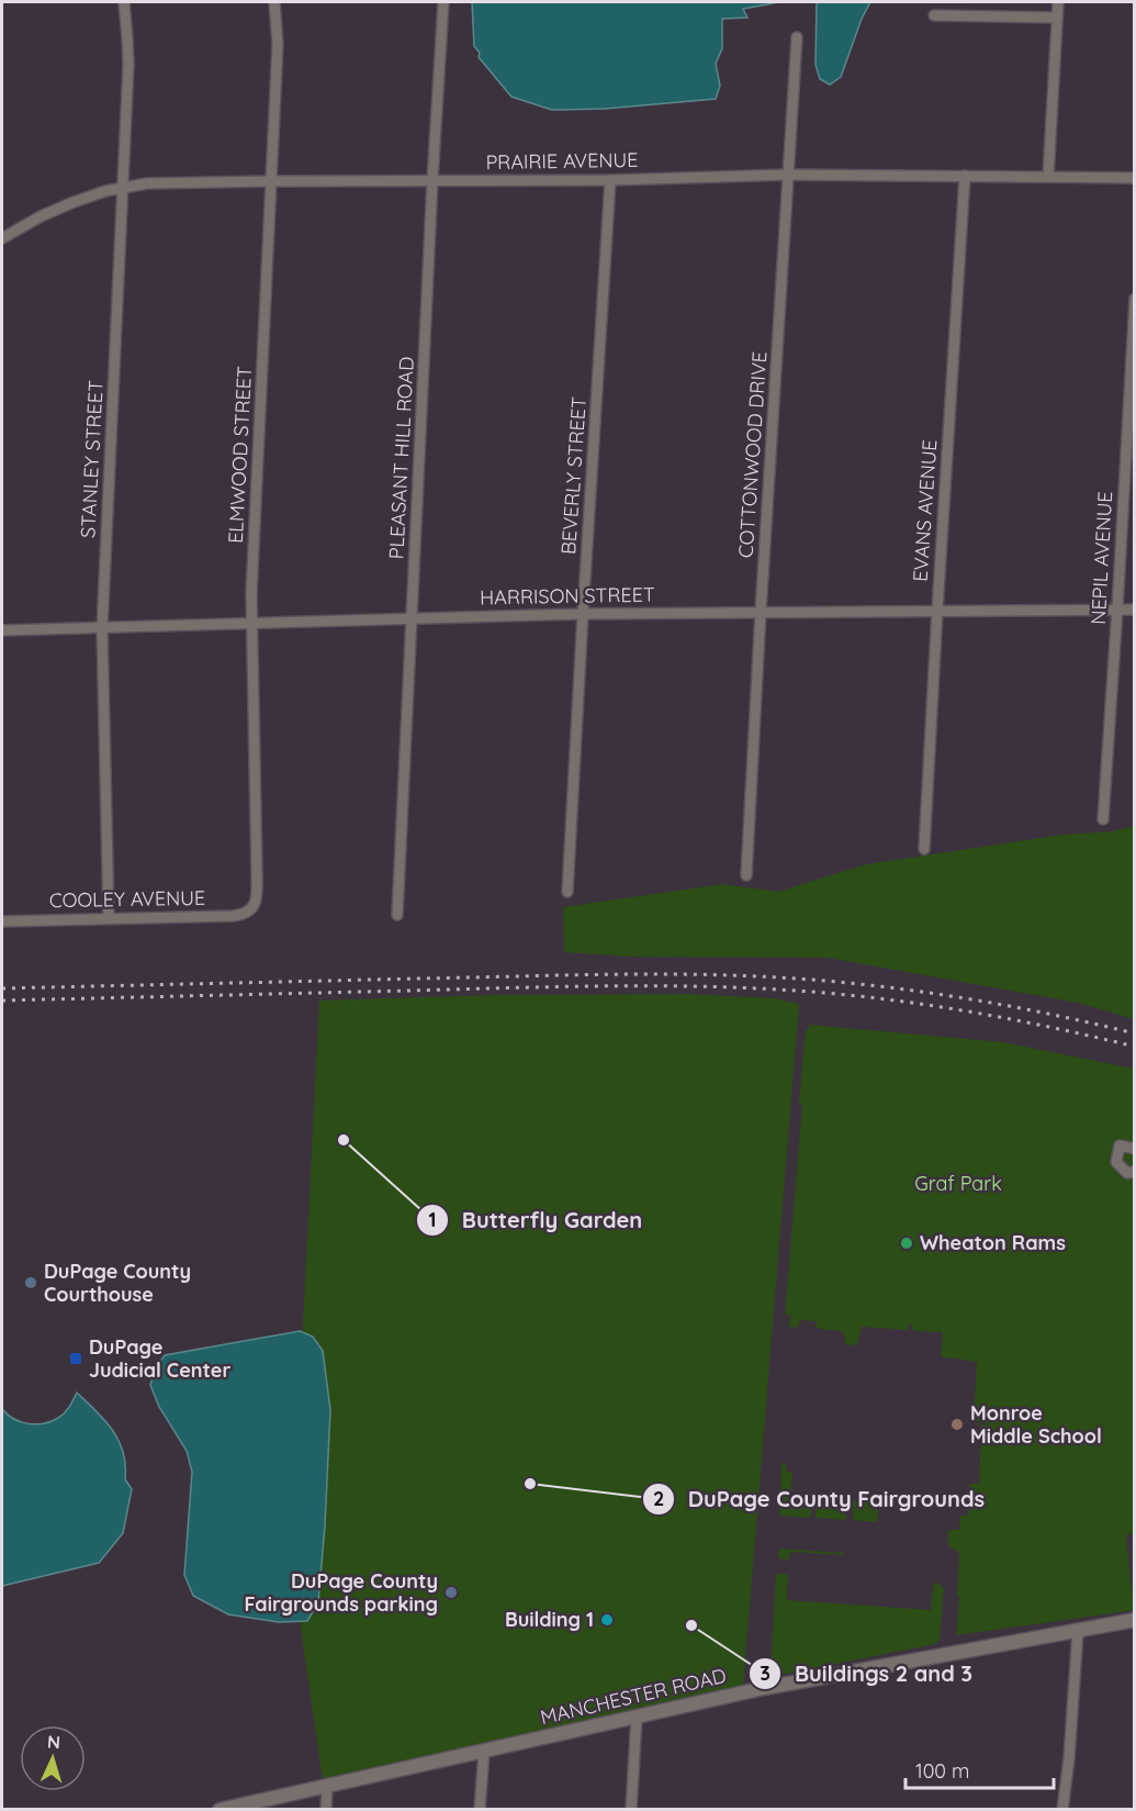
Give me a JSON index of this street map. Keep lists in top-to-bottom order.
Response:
{
  "streets": {
    "street": [
      "PRAIRIE AVENUE",
      "ELMWOOD STREET",
      "COTTONWOOD DRIVE",
      "PLEASANT HILL ROAD",
      "STANLEY STREET",
      "BEVERLY STREET",
      "EVANS AVENUE",
      "NEPIL AVENUE",
      "HARRISON STREET",
      "COOLEY AVENUE",
      "MANCHESTER ROAD"
    ]
  },
  "crossings": [
    ["PRAIRIE AVENUE", "ELMWOOD STREET"],
    ["PRAIRIE AVENUE", "COTTONWOOD DRIVE"],
    ["PRAIRIE AVENUE", "PLEASANT HILL ROAD"],
    ["PRAIRIE AVENUE", "STANLEY STREET"],
    ["PRAIRIE AVENUE", "BEVERLY STREET"],
    ["PRAIRIE AVENUE", "EVANS AVENUE"],
    ["ELMWOOD STREET", "HARRISON STREET"],
    ["ELMWOOD STREET", "COOLEY AVENUE"],
    ["COTTONWOOD DRIVE", "HARRISON STREET"],
    ["PLEASANT HILL ROAD", "HARRISON STREET"],
    ["STANLEY STREET", "HARRISON STREET"],
    ["STANLEY STREET", "COOLEY AVENUE"],
    ["BEVERLY STREET", "HARRISON STREET"],
    ["EVANS AVENUE", "HARRISON STREET"],
    ["NEPIL AVENUE", "HARRISON STREET"]
  ],
  "parks": ["Graf Park"],
  "places": {
    "other": [
      "Butterfly Garden",
      "Wheaton Rams",
      "DuPage County Courthouse",
      "Monroe Middle School",
      "DuPage County Fairgrounds",
      "DuPage County Fairgrounds parking",
      "Building 1",
      "Buildings 2 and 3"
    ],
    "transit": ["DuPage Judicial Center"]
  },
  "scale_bar": "100 m",
  "north": "top"
}
